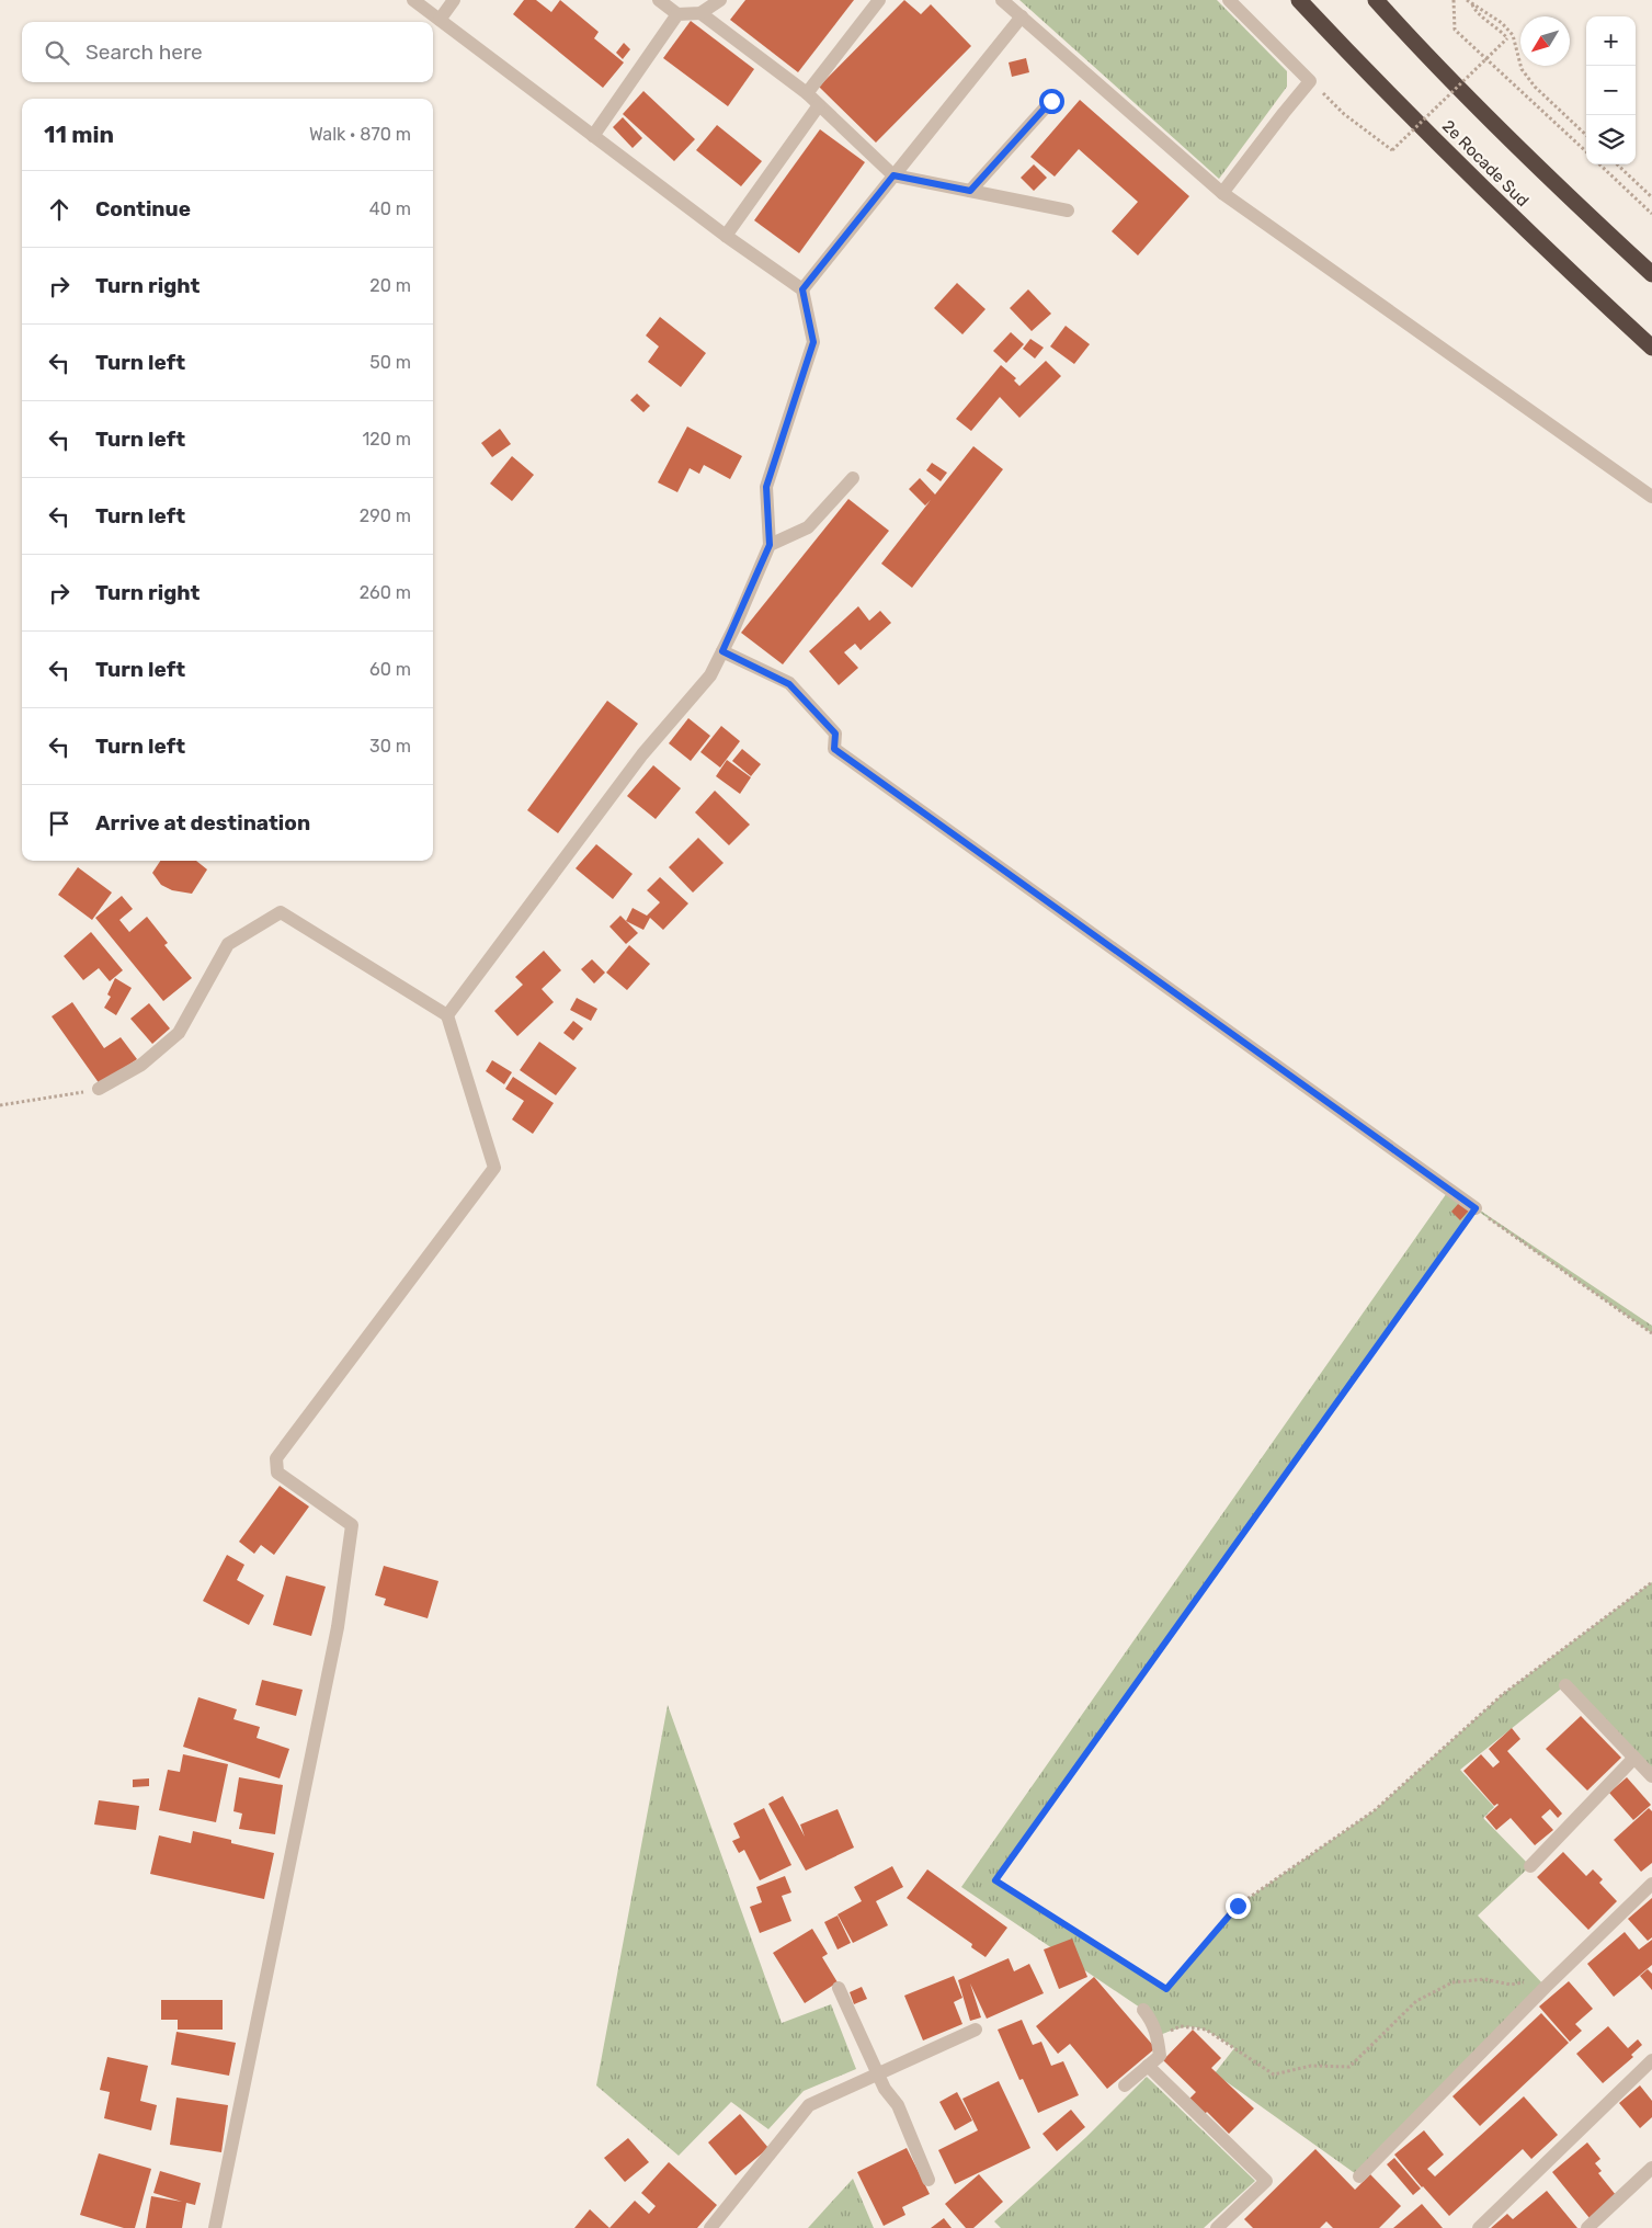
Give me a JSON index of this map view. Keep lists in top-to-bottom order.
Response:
{
  "streets": {
    "highway": ["2e Rocade Sud"]
  },
  "north": "bottom left",
  "page": {
    "map_buttons": ["+", "−"],
    "search": "Search here",
    "heading": ["11 min", "Walk · 870 m"],
    "list": [
      ["Continue", "40 m"],
      ["Turn right", "20 m"],
      ["Turn left", "50 m"],
      ["Turn left", "120 m"],
      ["Turn left", "290 m"],
      ["Turn right", "260 m"],
      ["Turn left", "60 m"],
      ["Turn left", "30 m"],
      "Arrive at destination"
    ]
  }
}
